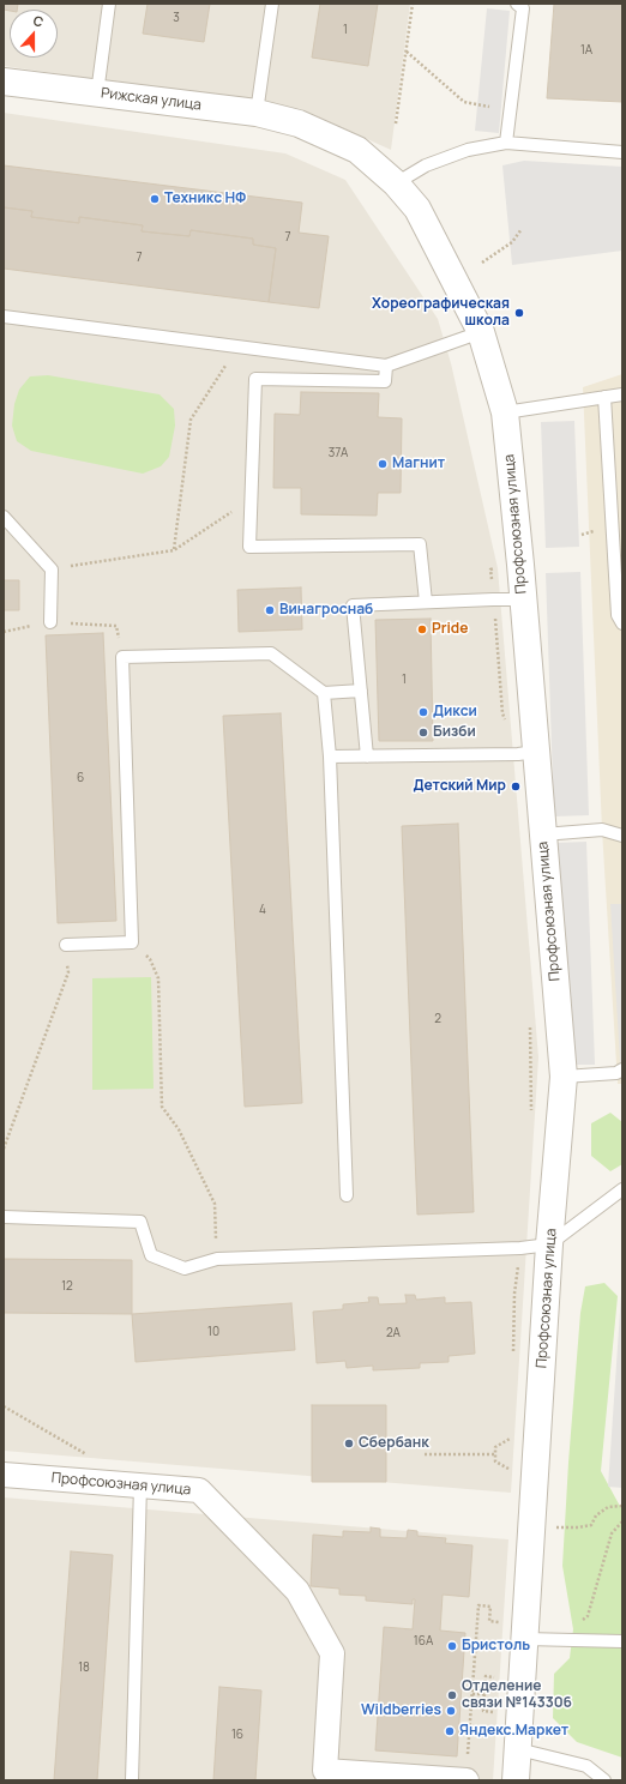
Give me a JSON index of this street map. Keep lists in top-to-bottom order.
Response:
{
  "streets": {
    "street": ["Рижская улица", "Профсоюзная улица"]
  },
  "crossings": [
    ["Рижская улица", "Профсоюзная улица"]
  ],
  "places": [
    "Техникс НФ",
    "Хореографическая школа",
    "Магнит",
    "Винагроснаб",
    "Pride",
    "Дикси",
    "Бизби",
    "Детский Мир",
    "Сбербанк",
    "Бристоль",
    "Отделение связи №143306",
    "Wildberries",
    "Яндекс.Маркет"
  ],
  "house_numbers": [
    "3",
    "1",
    "1А",
    "7",
    "7",
    "37А",
    "1",
    "6",
    "4",
    "2",
    "12",
    "10",
    "2А",
    "16А",
    "18",
    "16"
  ],
  "north": "top"
}
